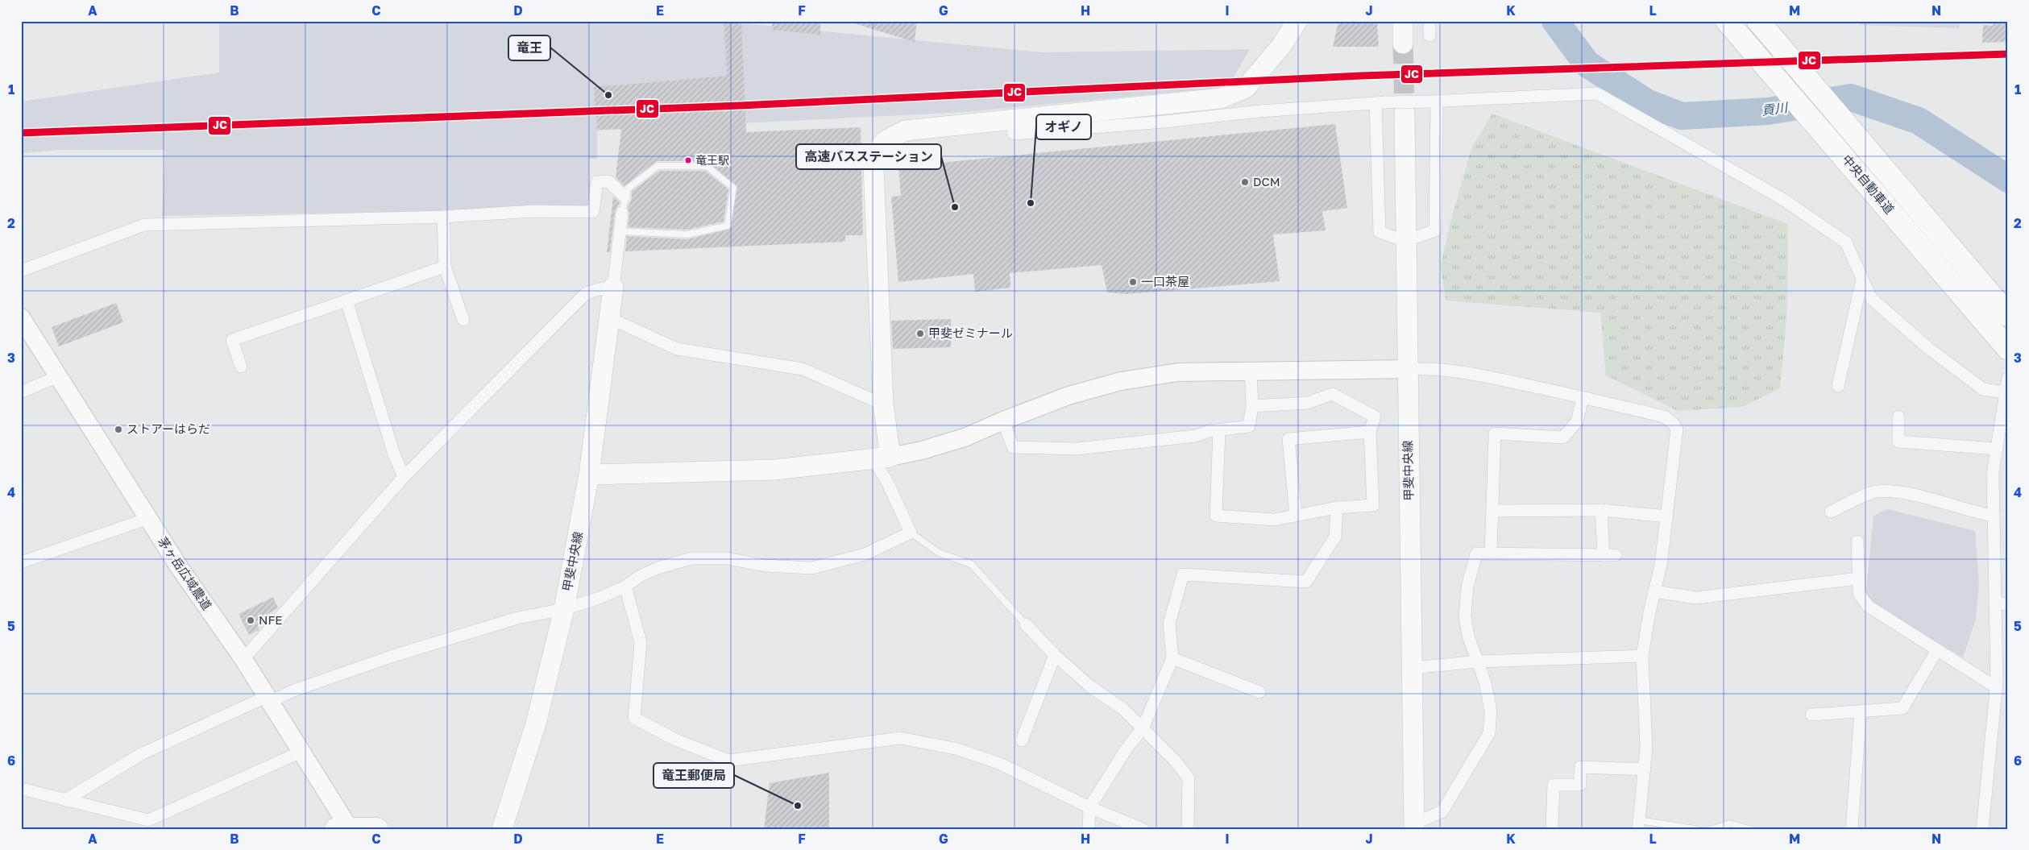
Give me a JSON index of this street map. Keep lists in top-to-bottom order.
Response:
{
  "streets": {
    "highway": ["中央自動車道"],
    "main road": ["甲斐中央線"],
    "street": ["茅ヶ岳広域農道"]
  },
  "water": ["貢川"],
  "places": [
    "竜王",
    "竜王駅",
    "DCM",
    "オギノ",
    "高速バスステーション",
    "一口茶屋",
    "甲斐ゼミナール",
    "ストアーはらだ",
    "NFE",
    "竜王郵便局"
  ],
  "lines": ["transit line JC"],
  "grid": {
    "columns": [
      "A",
      "B",
      "C",
      "D",
      "E",
      "F",
      "G",
      "H",
      "I",
      "J",
      "K",
      "L",
      "M",
      "N"
    ],
    "rows": [
      "1",
      "2",
      "3",
      "4",
      "5",
      "6"
    ]
  }
}
